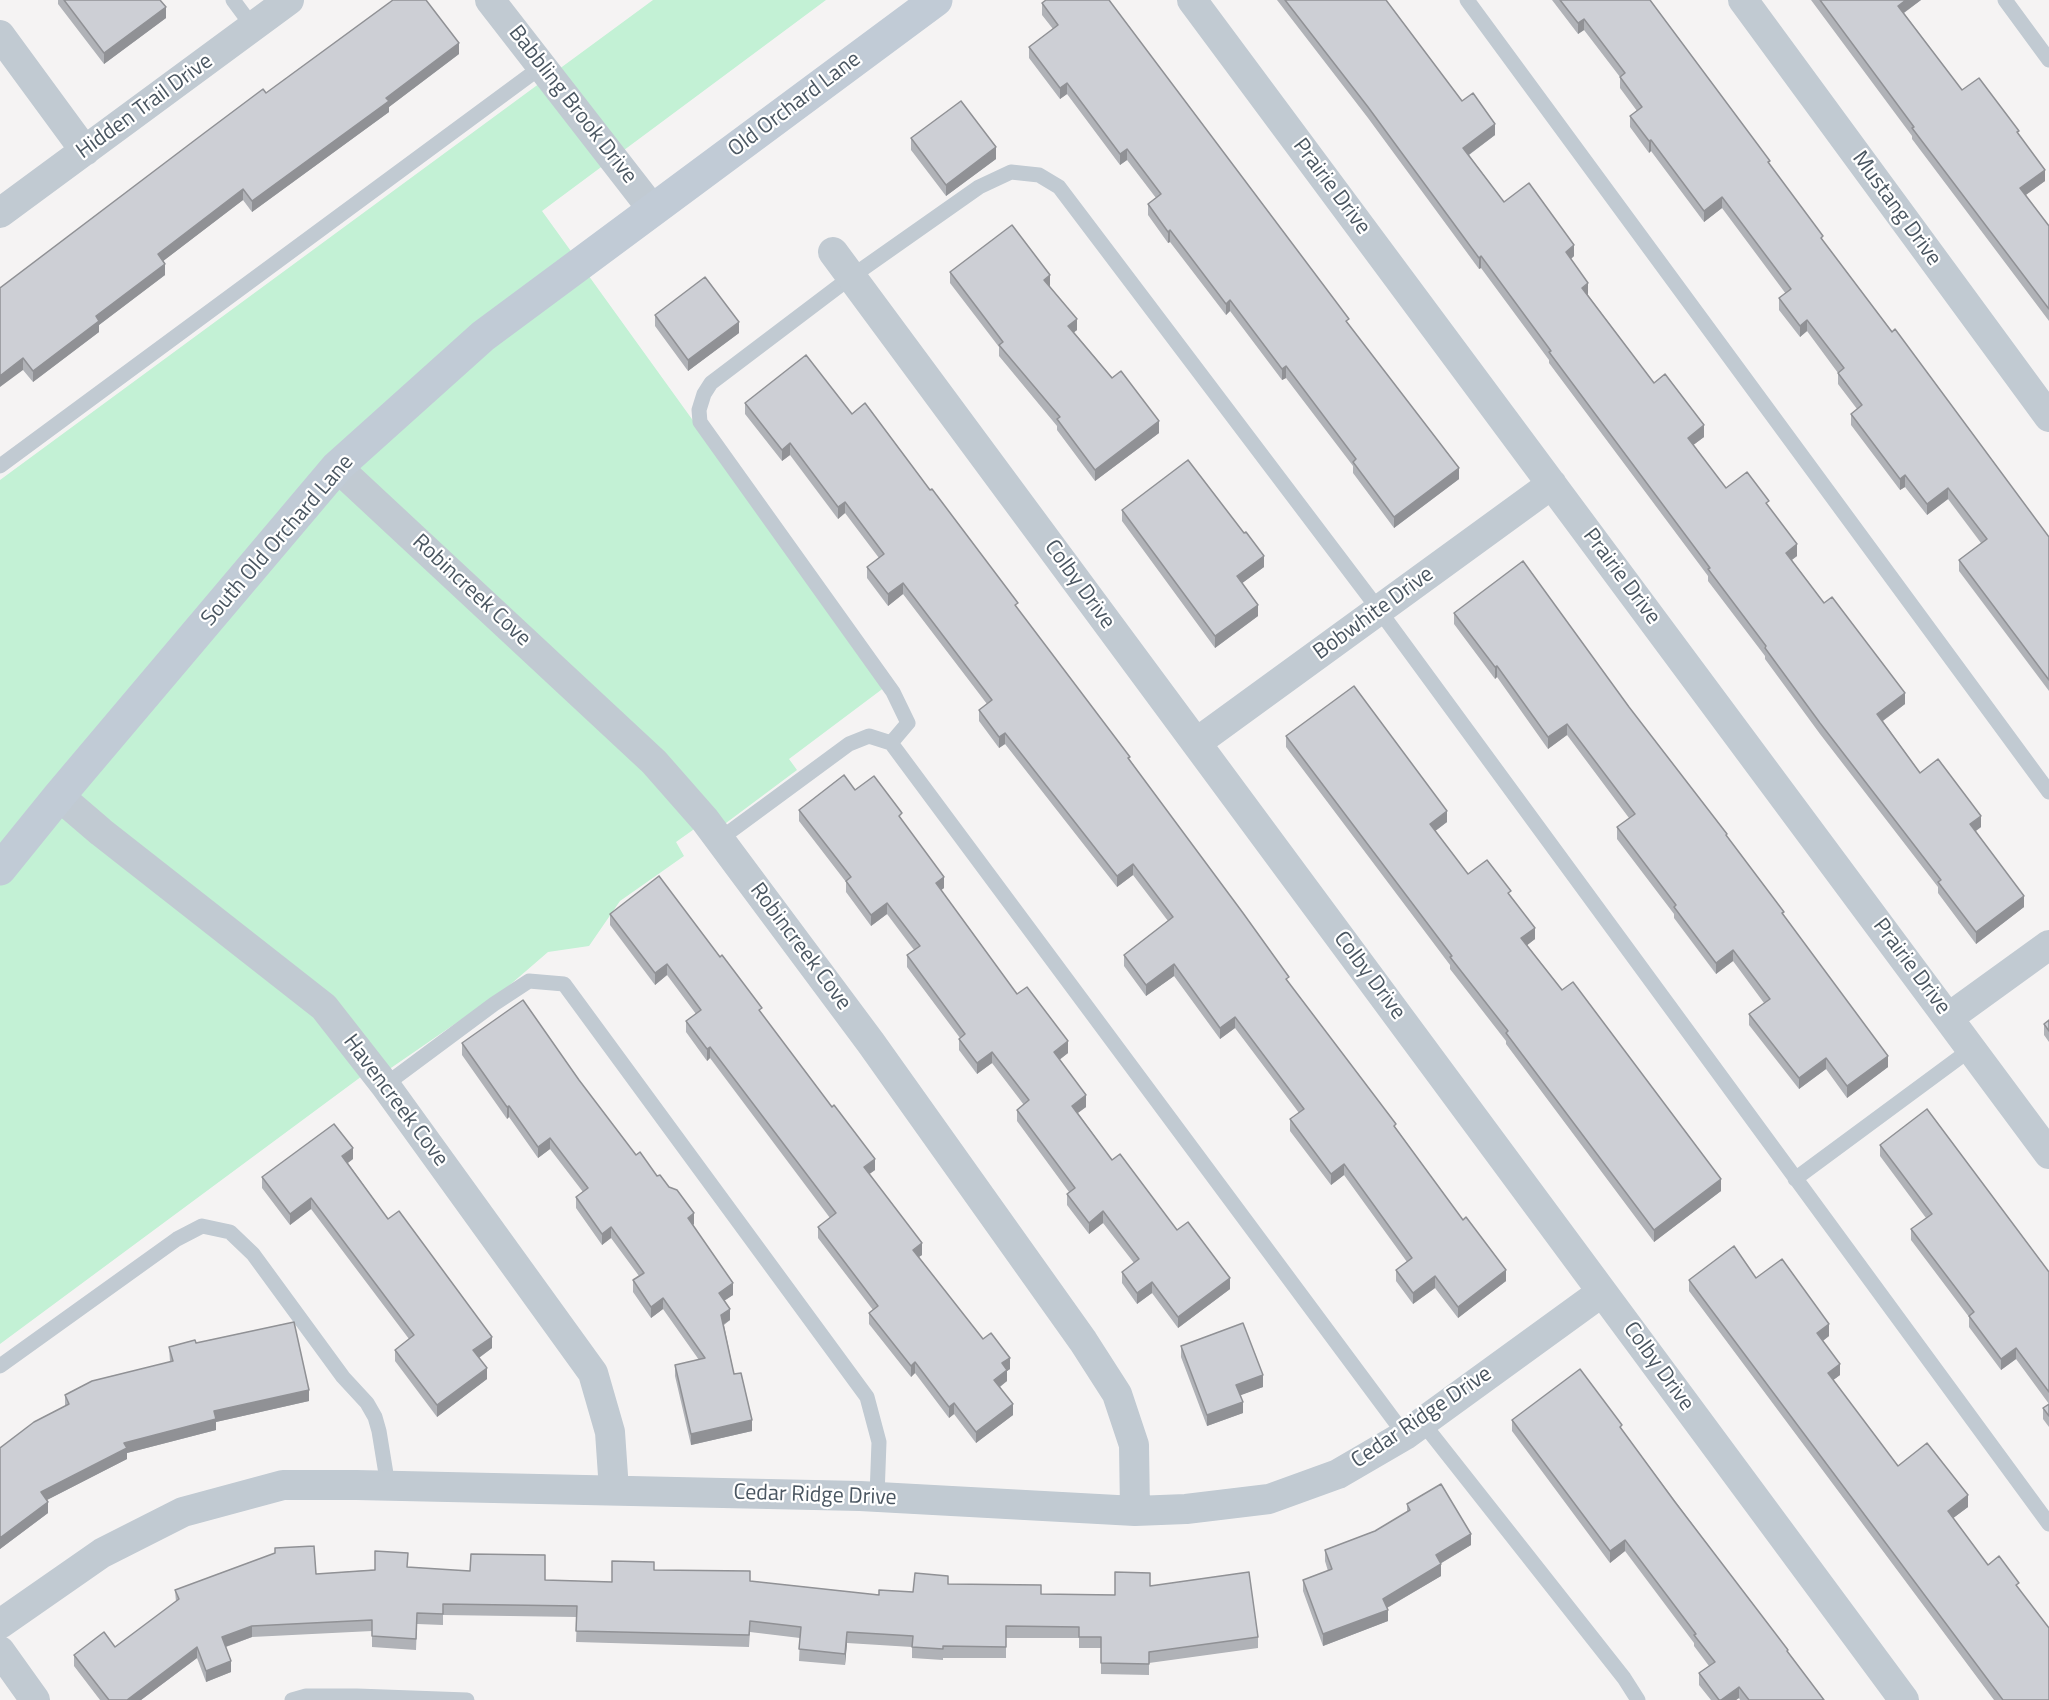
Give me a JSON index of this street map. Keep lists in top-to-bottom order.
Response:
{
  "streets": {
    "street": [
      "Babbling Brook Drive",
      "Old Orchard Lane",
      "Hidden Trail Drive",
      "Prairie Drive",
      "Mustang Drive",
      "South Old Orchard Lane",
      "Colby Drive",
      "Robincreek Cove",
      "Bobwhite Drive",
      "Havencreek Cove",
      "Cedar Ridge Drive"
    ]
  },
  "crossings": [
    ["Babbling Brook Drive", "Old Orchard Lane"],
    ["Babbling Brook Drive", "South Old Orchard Lane"],
    ["Old Orchard Lane", "South Old Orchard Lane"],
    ["Prairie Drive", "Bobwhite Drive"],
    ["South Old Orchard Lane", "Robincreek Cove"],
    ["South Old Orchard Lane", "Havencreek Cove"],
    ["Colby Drive", "Bobwhite Drive"],
    ["Colby Drive", "Cedar Ridge Drive"],
    ["Robincreek Cove", "Cedar Ridge Drive"],
    ["Havencreek Cove", "Cedar Ridge Drive"]
  ]
}
